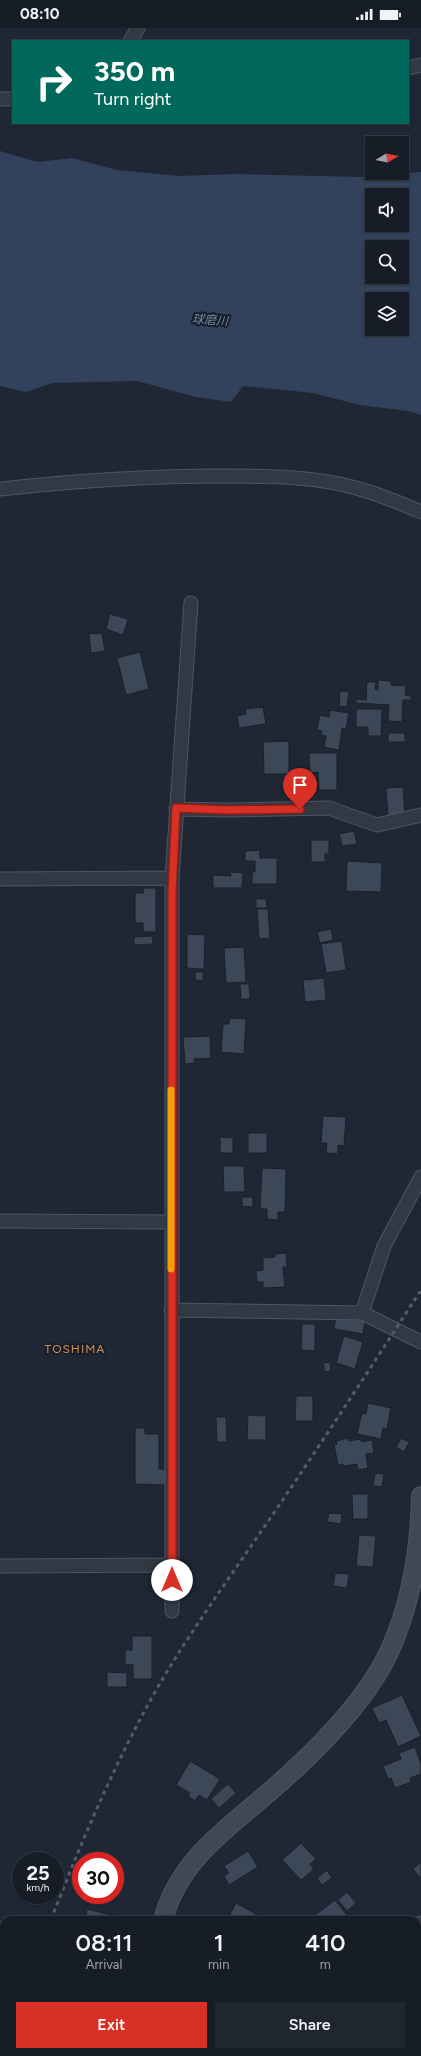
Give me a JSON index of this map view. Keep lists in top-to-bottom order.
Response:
{
  "districts": ["TOSHIMA"],
  "water": ["球磨川"],
  "north": "right",
  "page": {
    "status": "08:10",
    "turn": ["350 m", "Turn right"],
    "speed": "25 km/h",
    "limit": "30",
    "eta": [
      "08:11",
      "Arrival",
      "1",
      "min",
      "410",
      "m"
    ],
    "buttons": ["Exit", "Share"]
  }
}
